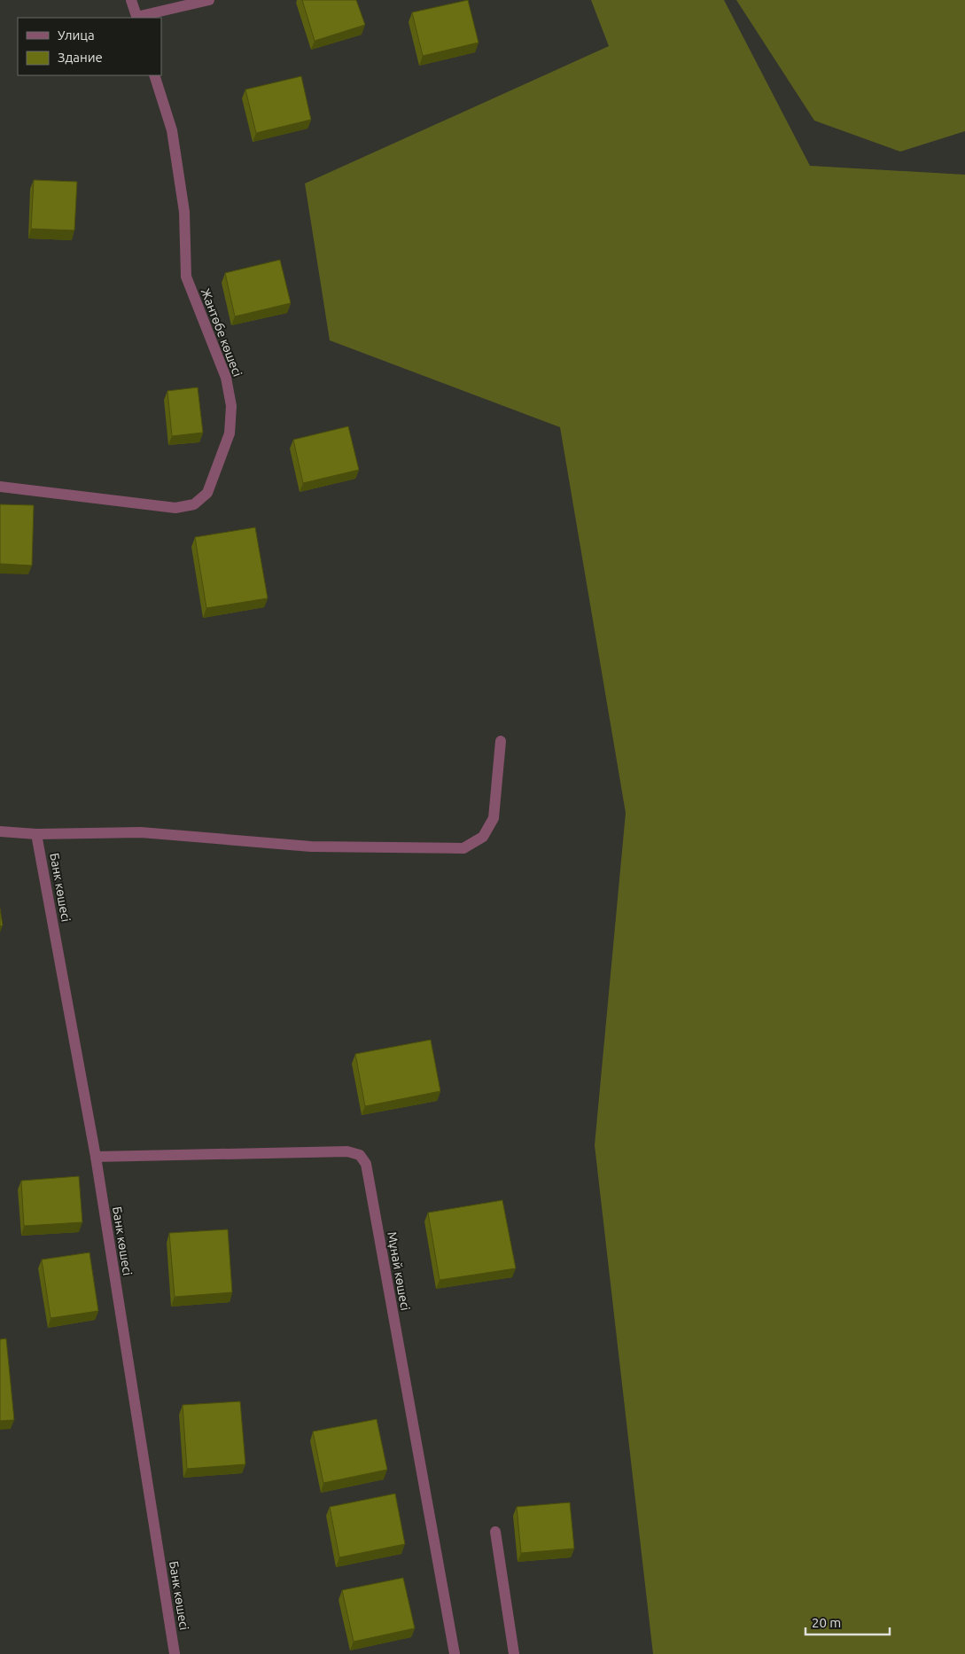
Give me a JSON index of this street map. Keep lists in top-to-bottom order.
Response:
{
  "streets": {
    "street": ["Жантөбе көшесі", "Банк көшесі", "Мұнай көшесі"]
  },
  "crossings": [
    ["Банк көшесі", "Мұнай көшесі"]
  ],
  "legend": ["Улица", "Здание"],
  "scale_bar": "20 m"
}
